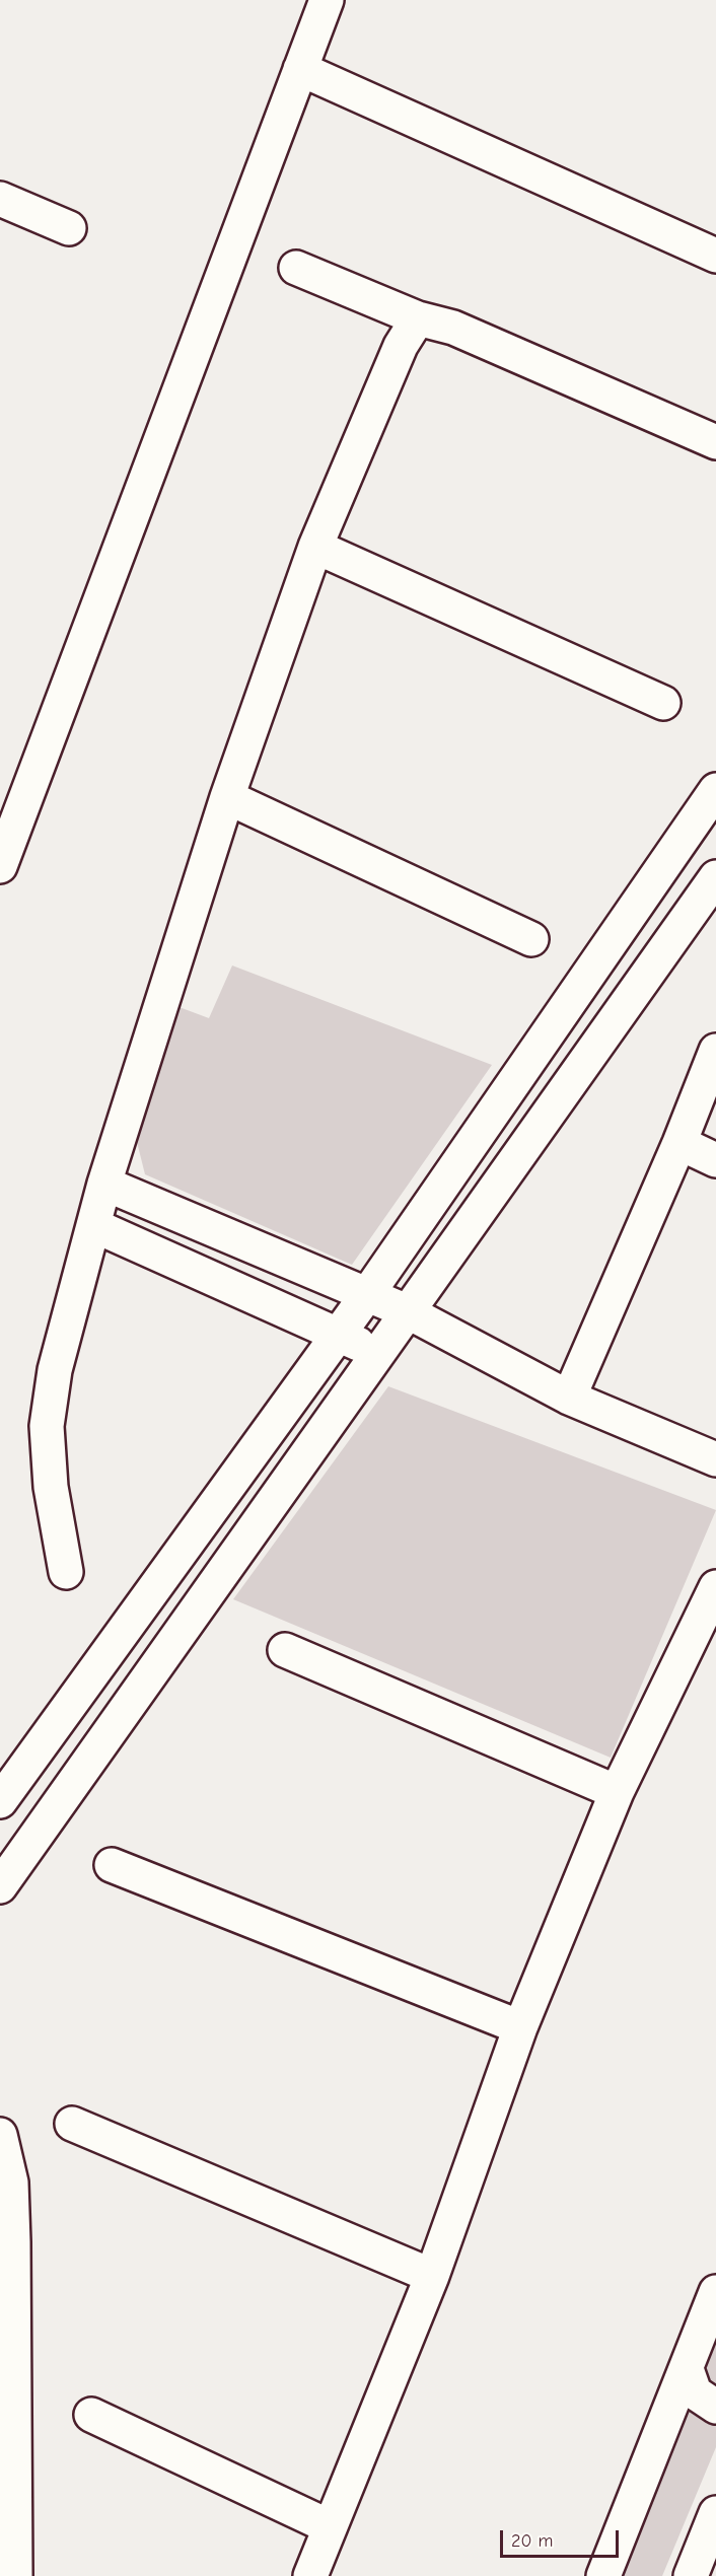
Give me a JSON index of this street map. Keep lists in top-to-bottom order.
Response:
{
  "scale_bar": "20 m"
}
